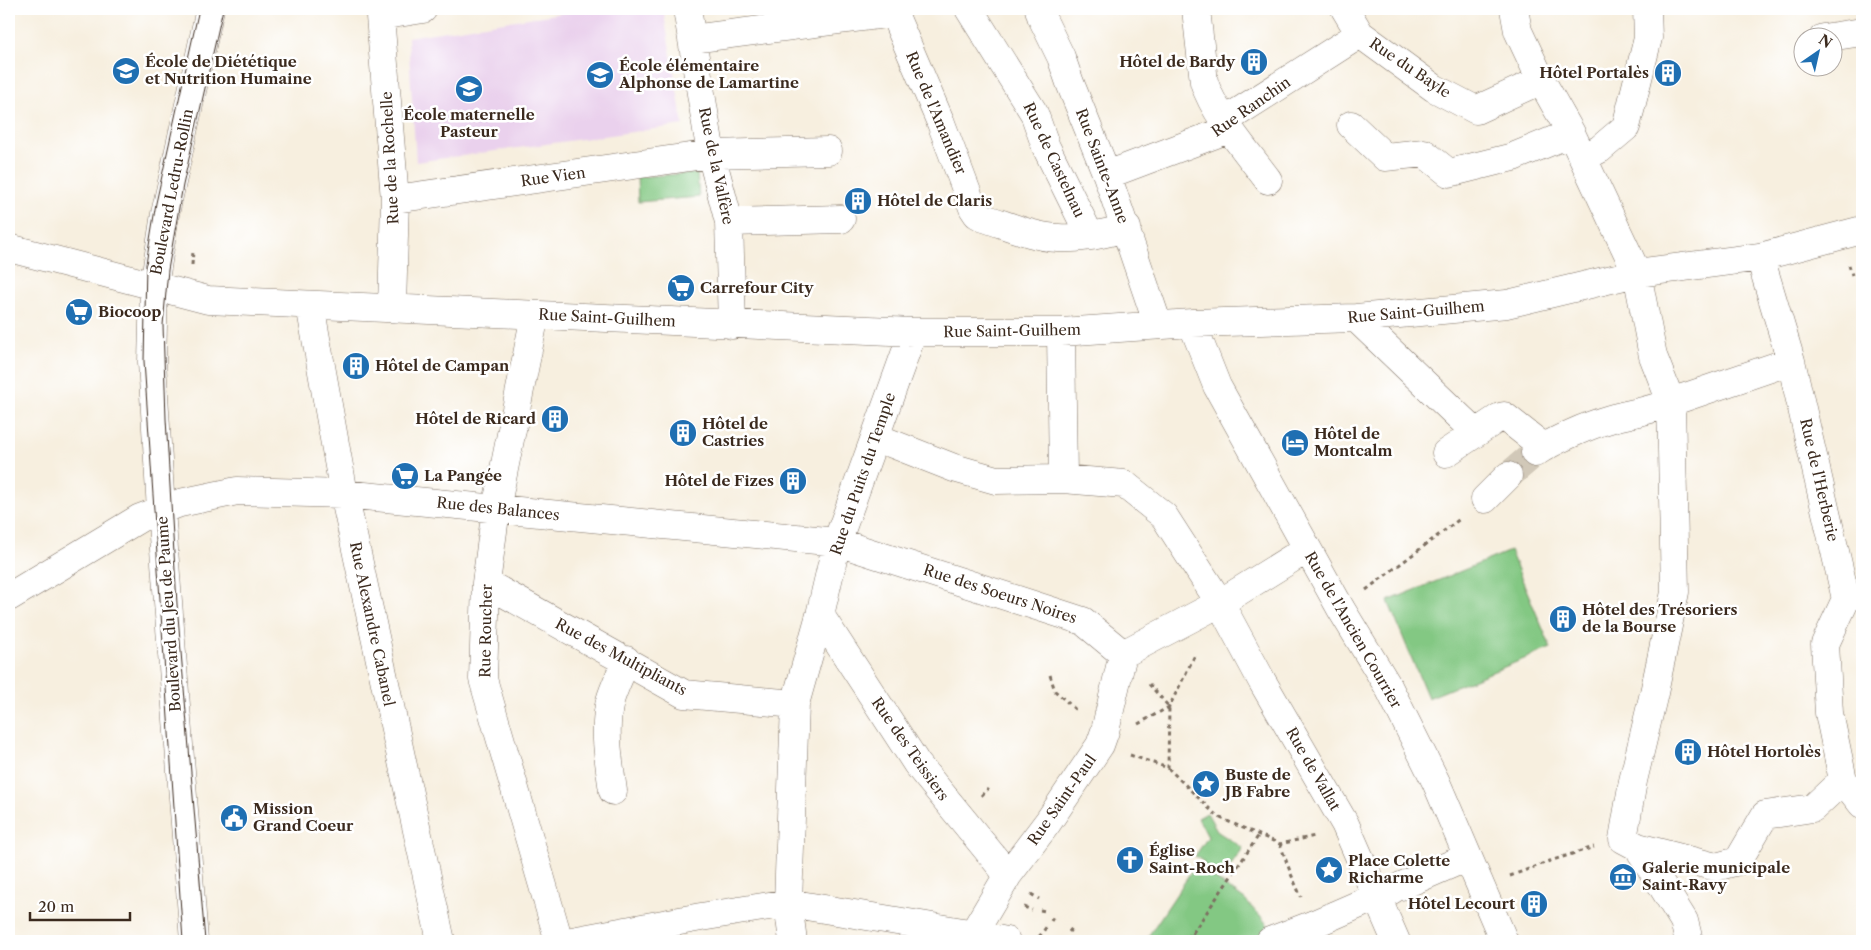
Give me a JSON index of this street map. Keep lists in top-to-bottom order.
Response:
{
  "streets": {
    "street": [
      "Rue du Bayle",
      "Rue Ranchin",
      "Rue de l'Amandier",
      "Rue de la Rochelle",
      "Rue de Castelnau",
      "Rue de la Valfère",
      "Rue Sainte-Anne",
      "Rue Vien",
      "Boulevard Ledru-Rollin",
      "Rue Saint-Guilhem",
      "Rue du Puits du Temple",
      "Rue de l'Herberie",
      "Rue des Balances",
      "Rue des Soeurs Noires",
      "Boulevard du Jeu de Paume",
      "Rue Alexandre Cabanel",
      "Rue de l'Ancien Courrier",
      "Rue Roucher",
      "Rue des Multipliants",
      "Rue des Teissiers",
      "Rue de Vallat",
      "Rue Saint-Paul"
    ]
  },
  "crossings": [
    ["Rue du Bayle", "Rue Ranchin"],
    ["Rue Ranchin", "Rue Sainte-Anne"],
    ["Rue de l'Amandier", "Rue de Castelnau"],
    ["Rue de l'Amandier", "Rue Sainte-Anne"],
    ["Rue de la Rochelle", "Rue Vien"],
    ["Rue de la Rochelle", "Rue Saint-Guilhem"],
    ["Rue de la Valfère", "Rue Vien"],
    ["Rue de la Valfère", "Rue Saint-Guilhem"],
    ["Rue Sainte-Anne", "Rue Saint-Guilhem"],
    ["Boulevard Ledru-Rollin", "Rue Saint-Guilhem"],
    ["Boulevard Ledru-Rollin", "Boulevard du Jeu de Paume"],
    ["Rue Saint-Guilhem", "Rue du Puits du Temple"],
    ["Rue Saint-Guilhem", "Rue de l'Herberie"],
    ["Rue Saint-Guilhem", "Boulevard du Jeu de Paume"],
    ["Rue Saint-Guilhem", "Rue Alexandre Cabanel"],
    ["Rue Saint-Guilhem", "Rue de l'Ancien Courrier"],
    ["Rue Saint-Guilhem", "Rue Roucher"],
    ["Rue du Puits du Temple", "Rue des Balances"],
    ["Rue du Puits du Temple", "Rue des Soeurs Noires"],
    ["Rue du Puits du Temple", "Rue des Multipliants"],
    ["Rue du Puits du Temple", "Rue des Teissiers"],
    ["Rue du Puits du Temple", "Rue de Vallat"],
    ["Rue des Balances", "Rue des Soeurs Noires"],
    ["Rue des Balances", "Boulevard du Jeu de Paume"],
    ["Rue des Balances", "Rue Alexandre Cabanel"],
    ["Rue des Balances", "Rue Roucher"],
    ["Rue des Soeurs Noires", "Rue Saint-Paul"],
    ["Rue Roucher", "Rue des Multipliants"],
    ["Rue des Teissiers", "Rue Saint-Paul"]
  ],
  "places": {
    "building": [
      "Hôtel de Bardy",
      "Hôtel Portalès",
      "Hôtel de Claris",
      "Hôtel de Campan",
      "Hôtel de Ricard",
      "Hôtel de Castries",
      "Hôtel de Fizes",
      "Hôtel des Trésoriers de la Bourse",
      "Hôtel Hortolès",
      "Hôtel Lecourt"
    ],
    "school or university": ["École de Diététique et Nutrition Humaine", "École élémentaire Alphonse de Lamartine", "École maternelle Pasteur"],
    "supermarket": ["Carrefour City", "Biocoop", "La Pangée"],
    "hotel": ["Hôtel de Montcalm"],
    "place": ["Buste de JB Fabre", "Place Colette Richarme"],
    "public building": ["Mission Grand Coeur"],
    "church": ["Église Saint-Roch"],
    "museum": ["Galerie municipale Saint-Ravy"]
  },
  "scale_bar": "20 m",
  "north": "top right"
}
